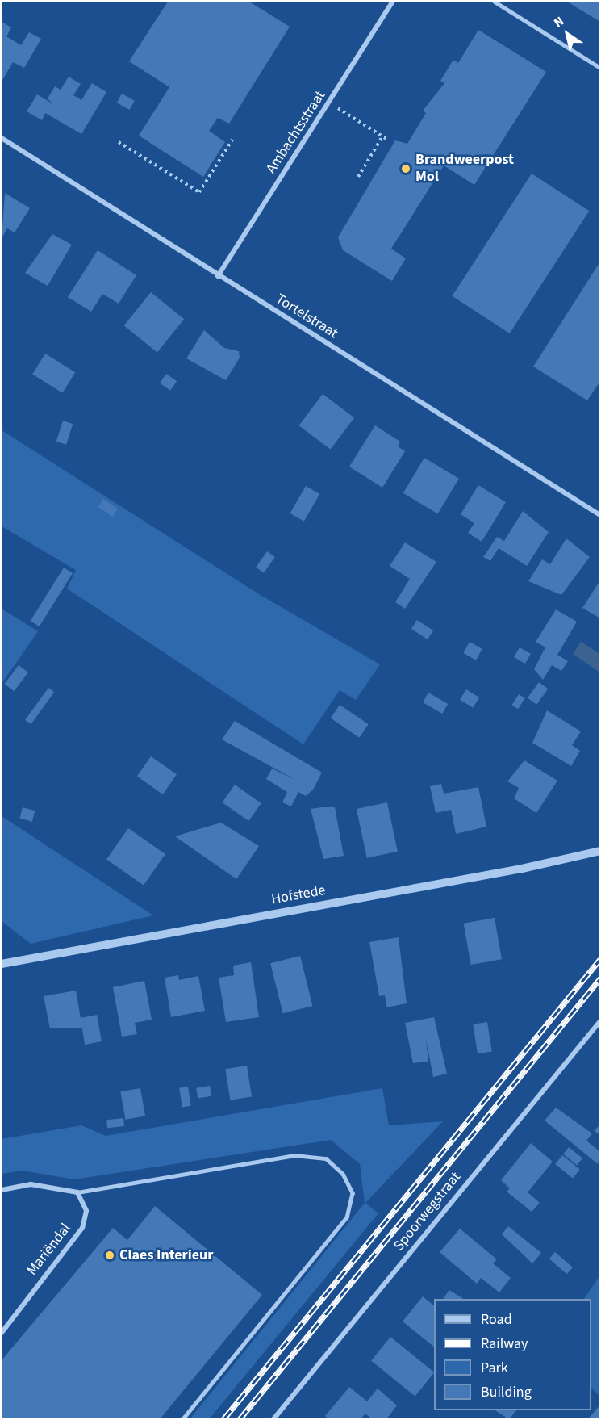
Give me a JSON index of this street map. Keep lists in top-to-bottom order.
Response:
{
  "streets": {
    "street": [
      "Ambachtsstraat",
      "Tortelstraat",
      "Hofstede",
      "Spoorwegstraat",
      "Mariëndal"
    ]
  },
  "crossings": [
    ["Ambachtsstraat", "Tortelstraat"]
  ],
  "places": ["Brandweerpost Mol", "Claes Interieur"],
  "legend": [
    "Road",
    "Railway",
    "Park",
    "Building"
  ],
  "north": "top left"
}
